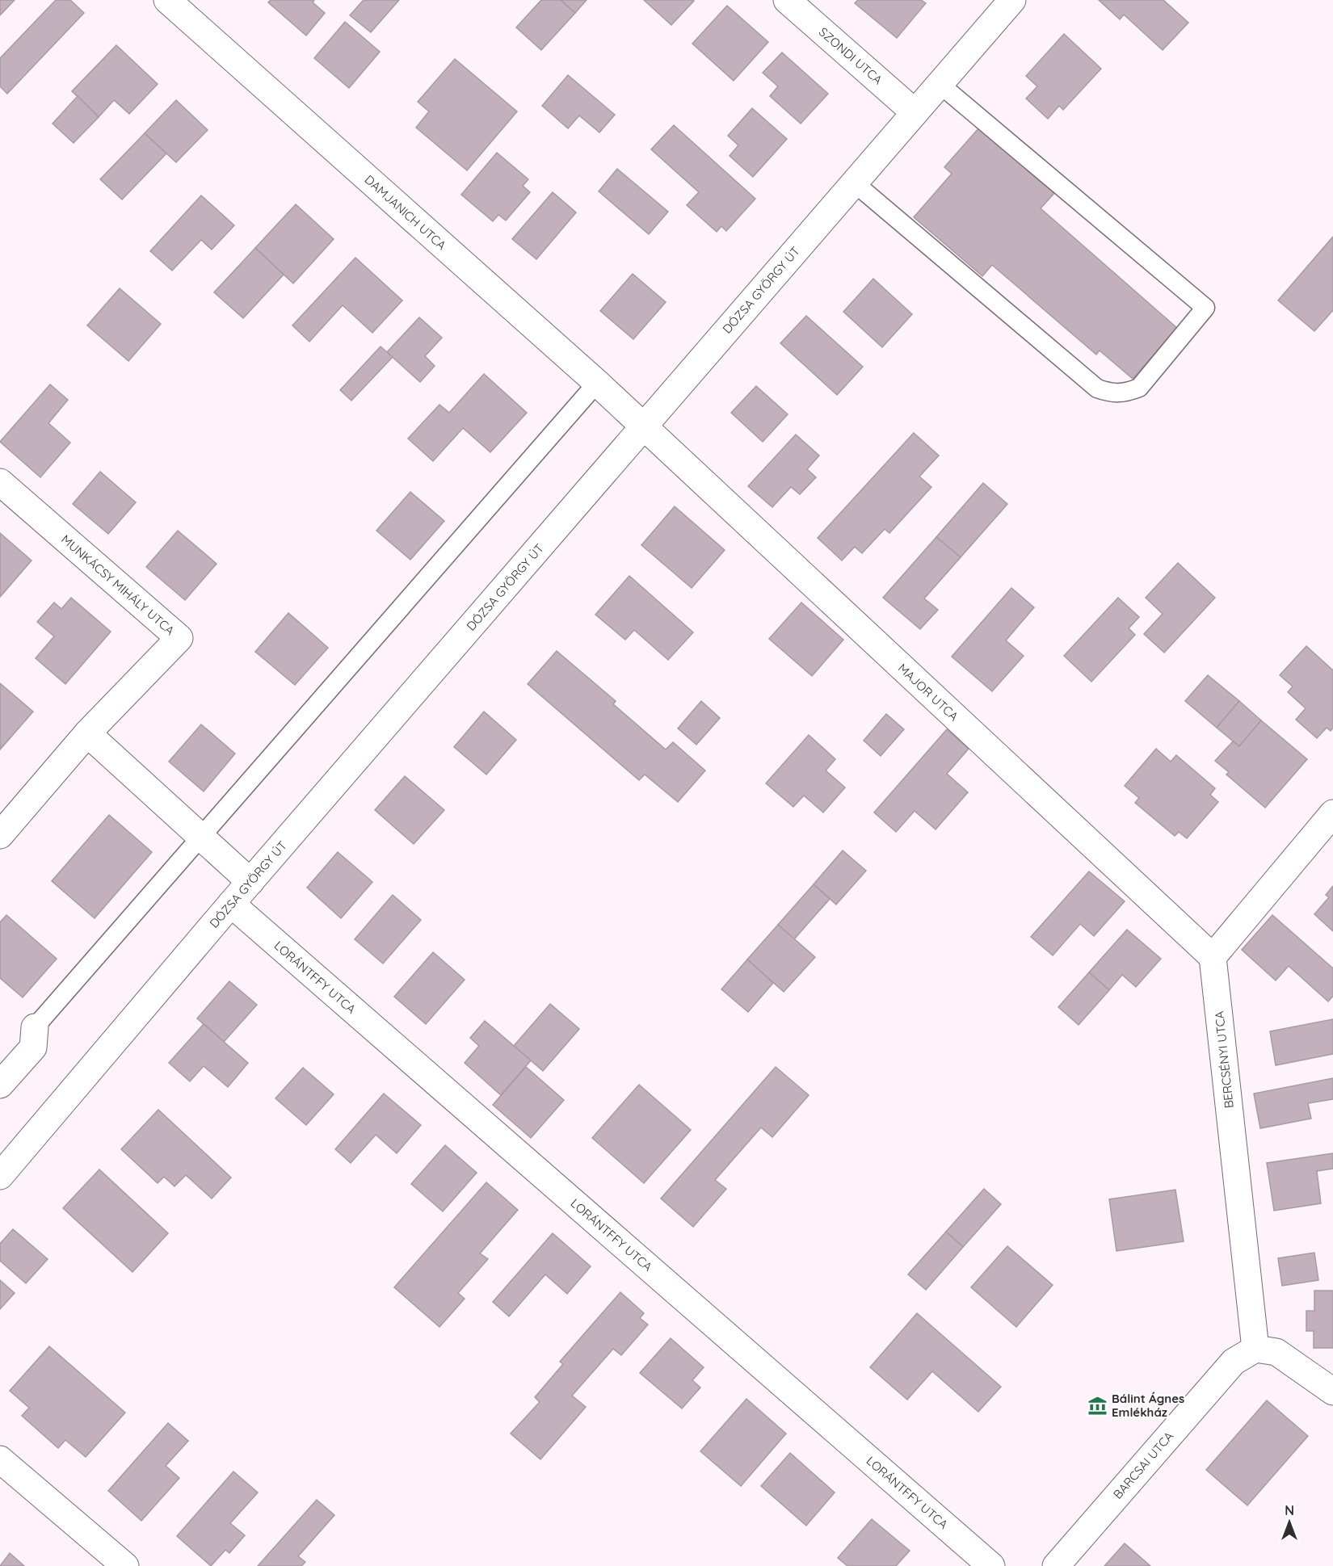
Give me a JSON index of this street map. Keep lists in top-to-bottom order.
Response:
{
  "streets": {
    "street": [
      "SZONDI UTCA",
      "DAMJANICH UTCA",
      "DÓZSA GYÖRGY ÚT",
      "MUNKÁCSY MIHÁLY UTCA",
      "MAJOR UTCA",
      "LORÁNTFFY UTCA",
      "BERCSÉNYI UTCA",
      "BARCSAI UTCA"
    ]
  },
  "crossings": [
    ["SZONDI UTCA", "DÓZSA GYÖRGY ÚT"],
    ["DAMJANICH UTCA", "DÓZSA GYÖRGY ÚT"],
    ["DAMJANICH UTCA", "MAJOR UTCA"],
    ["DÓZSA GYÖRGY ÚT", "MAJOR UTCA"],
    ["DÓZSA GYÖRGY ÚT", "LORÁNTFFY UTCA"],
    ["MAJOR UTCA", "BERCSÉNYI UTCA"],
    ["BERCSÉNYI UTCA", "BARCSAI UTCA"]
  ],
  "places": {
    "museum": ["Bálint Ágnes Emlékház"]
  },
  "north": "top"
}
